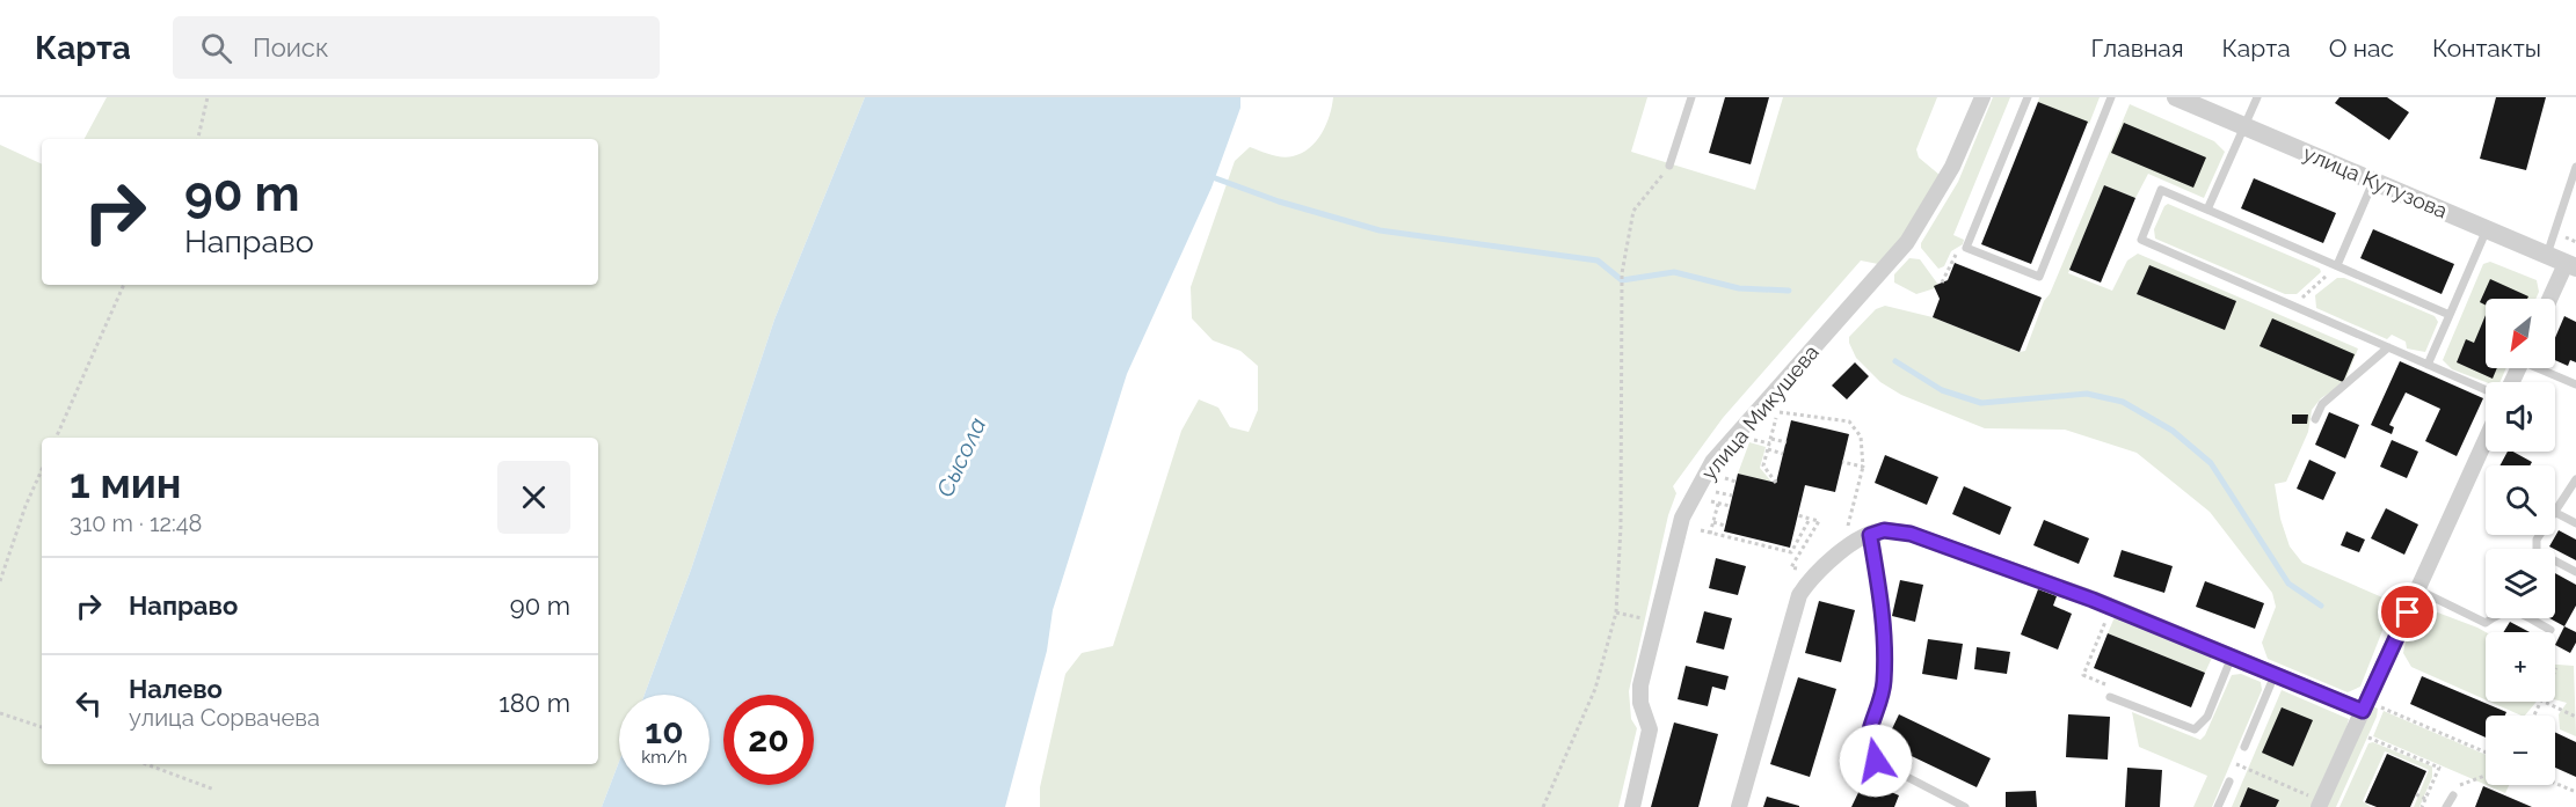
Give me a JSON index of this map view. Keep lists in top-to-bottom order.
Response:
{
  "streets": {
    "street": ["улица Кутузова", "улица Микушева"]
  },
  "water": ["Сысола"],
  "north": "bottom left",
  "page": {
    "header": "Карта",
    "search": "Поиск",
    "nav": [
      "Главная",
      "Карта",
      "О нас",
      "Контакты"
    ],
    "turn": ["90 m", "Направо"],
    "map_buttons": ["+", "−"],
    "heading": ["1 мин", "310 m · 12:48"],
    "list": [
      {
        "name": "Направо",
        "value": "90 m"
      },
      {
        "name": "Налево",
        "note": "улица Сорвачева",
        "value": "180 m"
      }
    ],
    "speed": "10 km/h",
    "limit": "20"
  }
}
